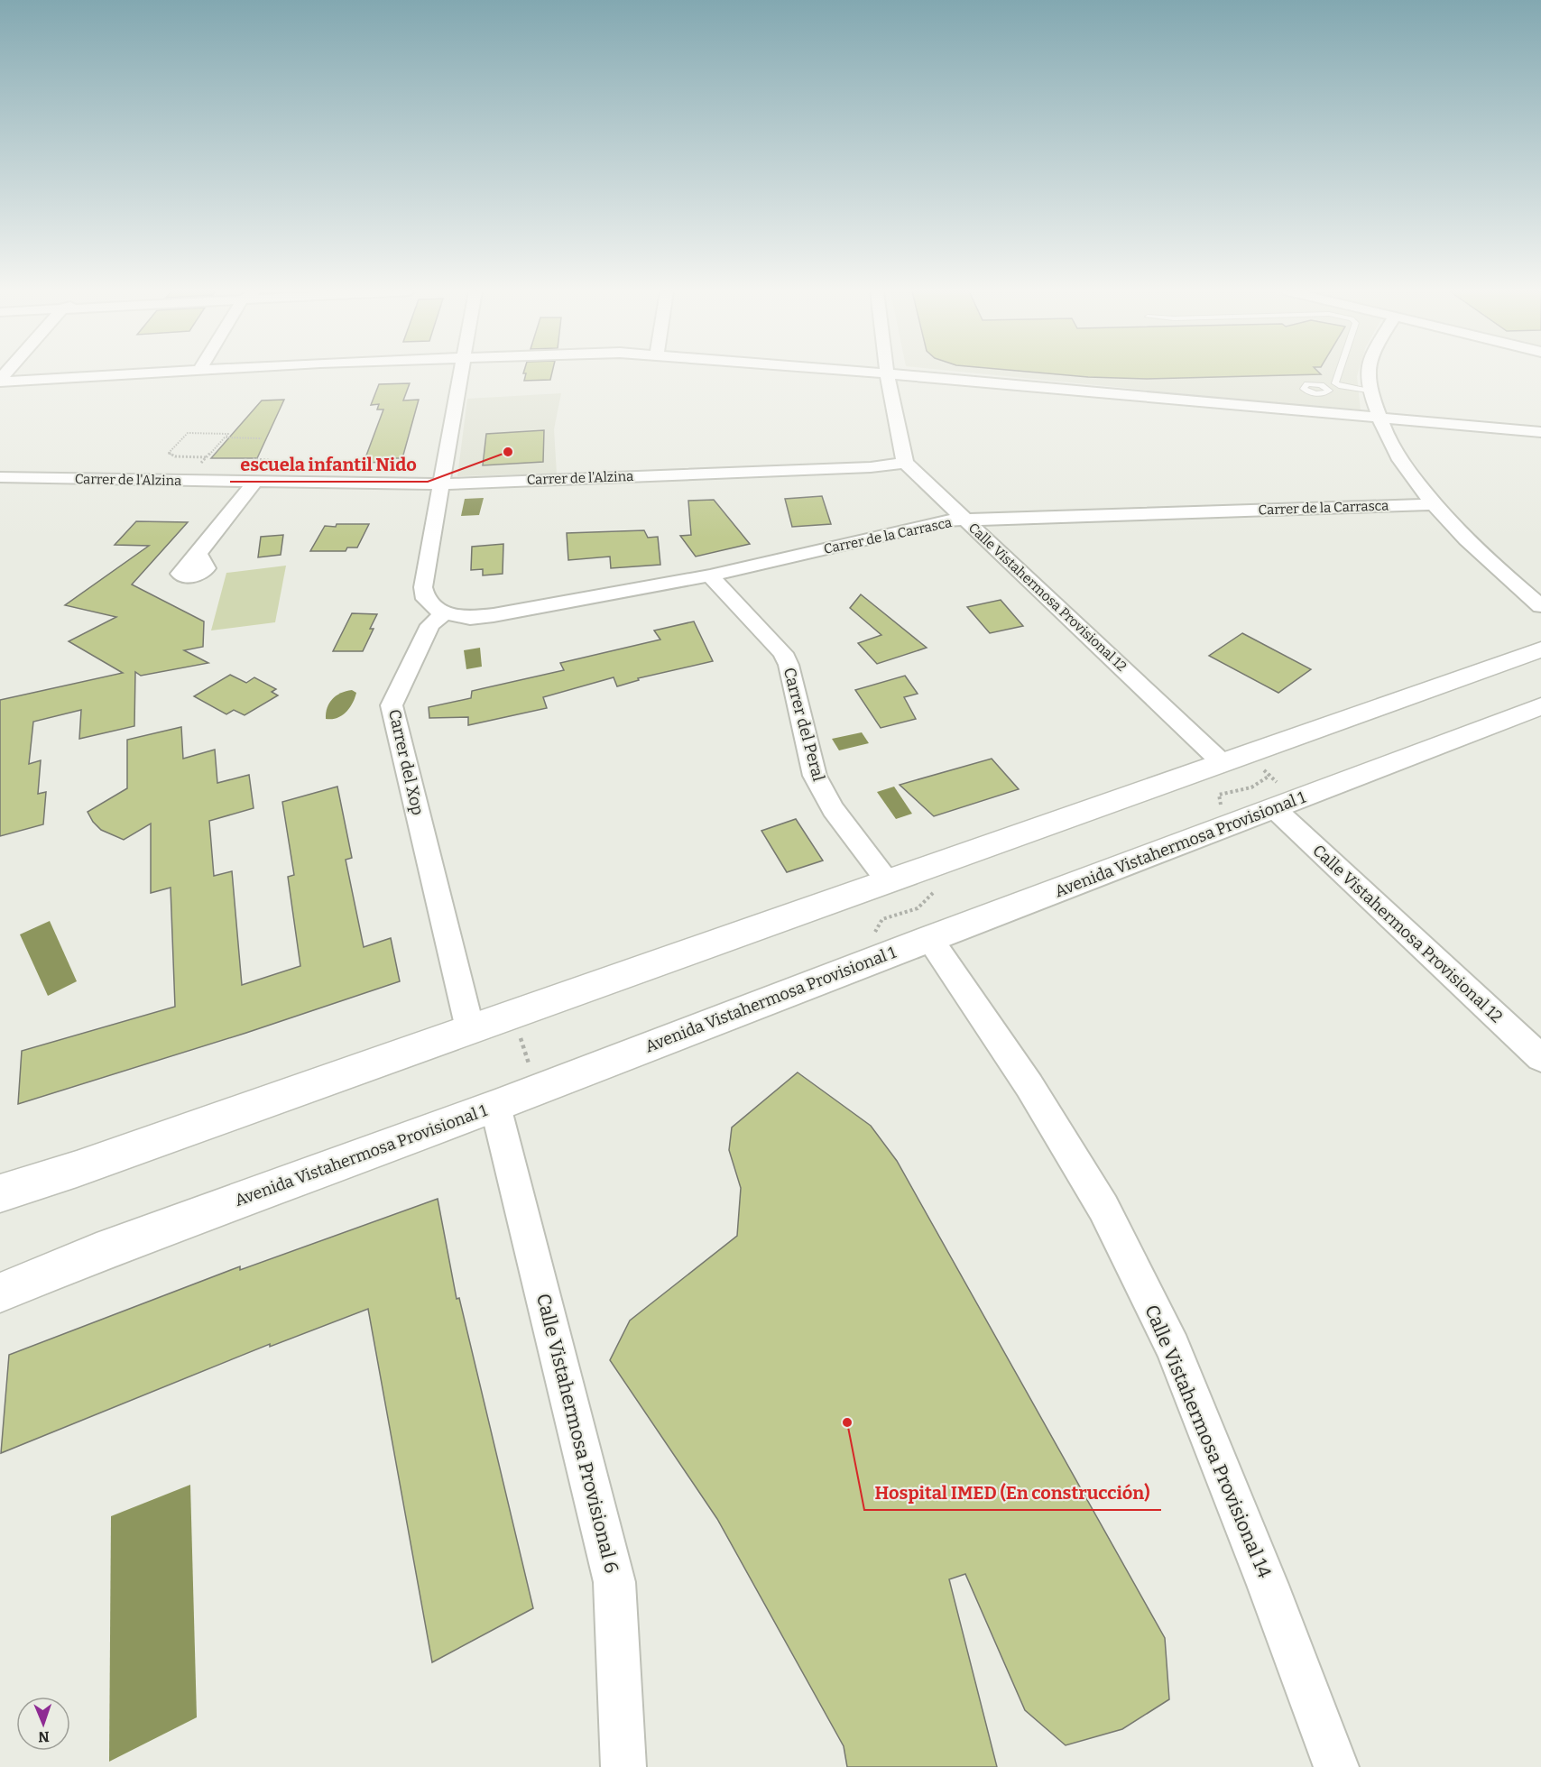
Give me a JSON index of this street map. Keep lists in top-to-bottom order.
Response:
{
  "streets": {
    "street": [
      "Carrer de l'Alzina",
      "Carrer de la Carrasca",
      "Calle Vistahermosa Provisional 12",
      "Carrer del Peral",
      "Carrer del Xop",
      "Avenida Vistahermosa Provisional 1",
      "Calle Vistahermosa Provisional 6",
      "Calle Vistahermosa Provisional 14"
    ]
  },
  "crossings": [
    ["Carrer de l'Alzina", "Calle Vistahermosa Provisional 12"],
    ["Carrer de la Carrasca", "Calle Vistahermosa Provisional 12"],
    ["Carrer de la Carrasca", "Carrer del Peral"],
    ["Carrer de la Carrasca", "Carrer del Xop"],
    ["Calle Vistahermosa Provisional 12", "Avenida Vistahermosa Provisional 1"],
    ["Avenida Vistahermosa Provisional 1", "Calle Vistahermosa Provisional 6"],
    ["Avenida Vistahermosa Provisional 1", "Calle Vistahermosa Provisional 14"]
  ],
  "places": ["escuela infantil Nido", "Hospital IMED (En construcción)"],
  "north": "bottom"
}
